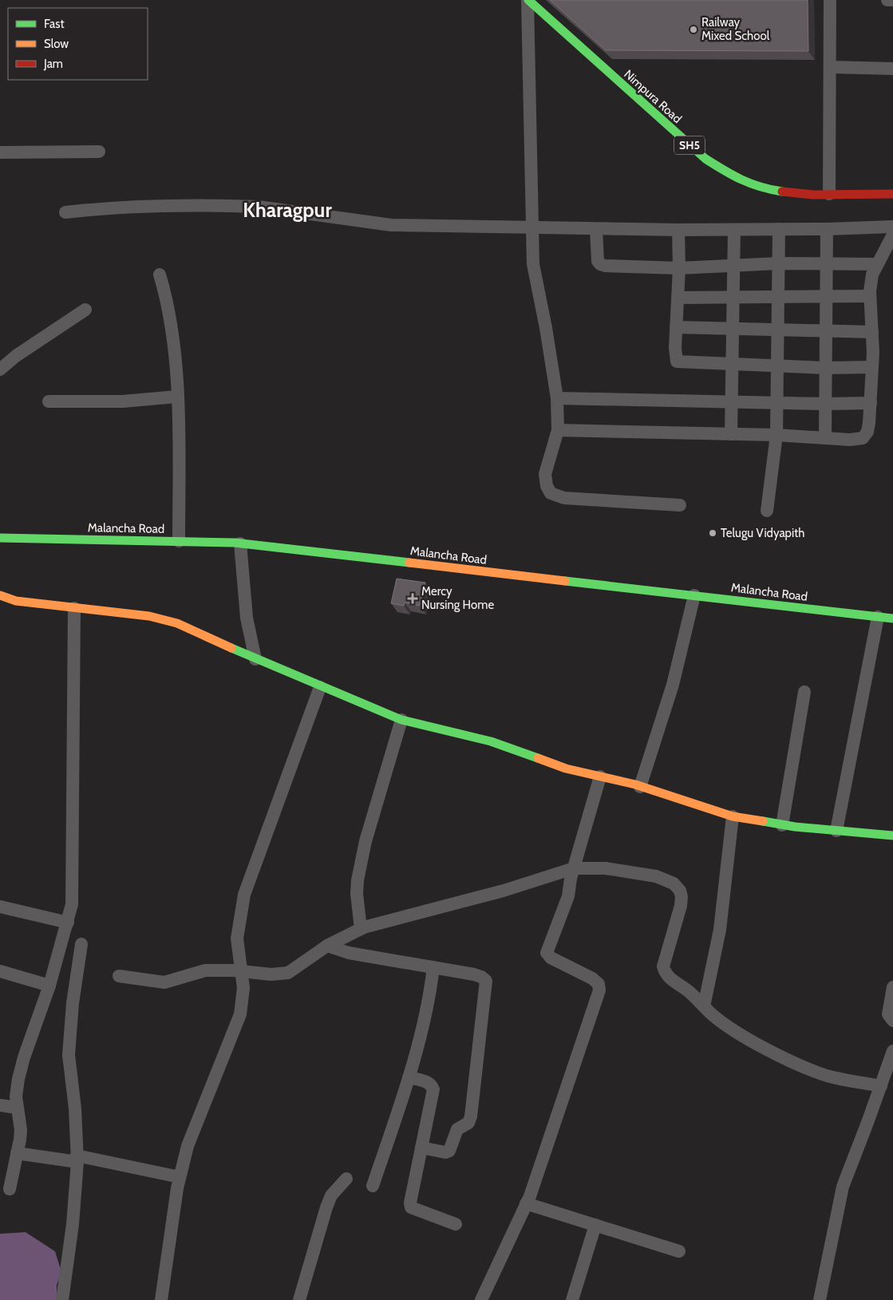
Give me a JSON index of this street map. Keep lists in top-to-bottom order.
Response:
{
  "streets": {
    "street": ["Nimpura Road", "SH5", "Malancha Road"]
  },
  "districts": ["Kharagpur"],
  "places": {
    "other": ["Railway Mixed School", "Telugu Vidyapith"],
    "health": ["Mercy Nursing Home"]
  },
  "legend": ["Fast", "Slow", "Jam"]
}
